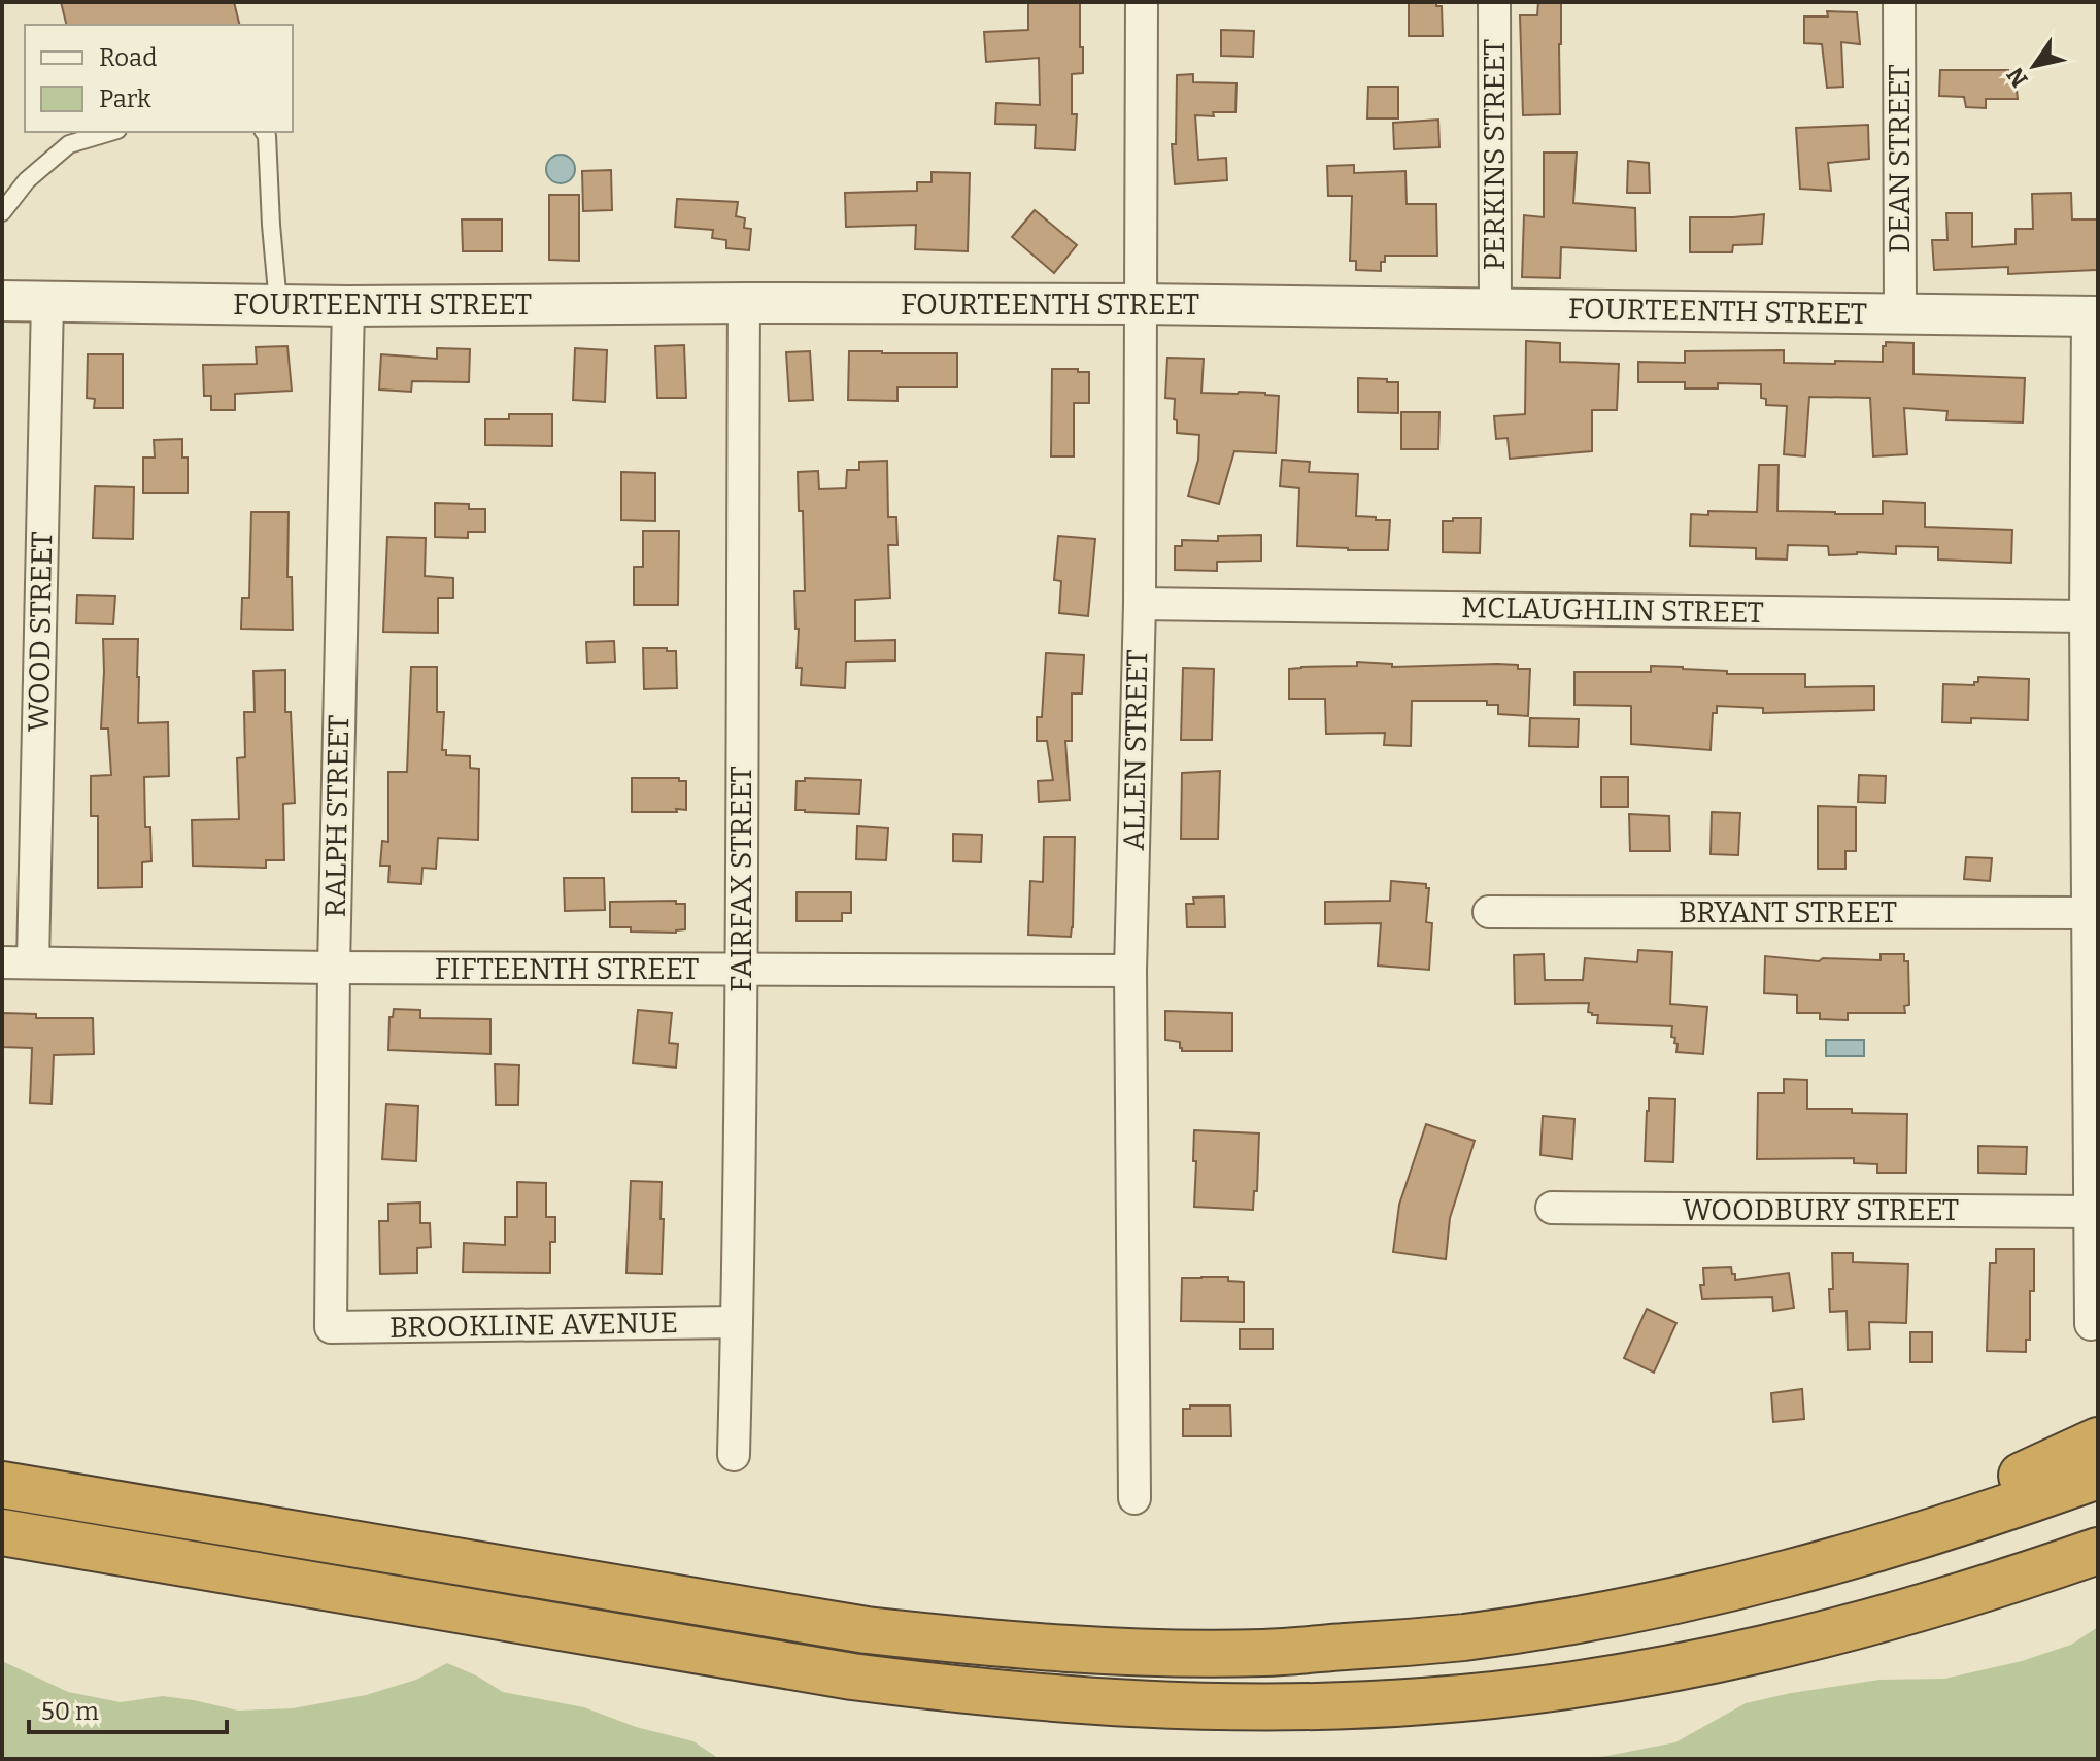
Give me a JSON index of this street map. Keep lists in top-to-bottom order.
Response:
{
  "streets": {
    "street": [
      "PERKINS STREET",
      "DEAN STREET",
      "FOURTEENTH STREET",
      "MCLAUGHLIN STREET",
      "WOOD STREET",
      "ALLEN STREET",
      "RALPH STREET",
      "FAIRFAX STREET",
      "BRYANT STREET",
      "FIFTEENTH STREET",
      "WOODBURY STREET",
      "BROOKLINE AVENUE"
    ]
  },
  "crossings": [
    ["PERKINS STREET", "FOURTEENTH STREET"],
    ["DEAN STREET", "FOURTEENTH STREET"],
    ["FOURTEENTH STREET", "WOOD STREET"],
    ["FOURTEENTH STREET", "ALLEN STREET"],
    ["FOURTEENTH STREET", "RALPH STREET"],
    ["FOURTEENTH STREET", "FAIRFAX STREET"],
    ["MCLAUGHLIN STREET", "ALLEN STREET"],
    ["WOOD STREET", "FIFTEENTH STREET"],
    ["ALLEN STREET", "FIFTEENTH STREET"],
    ["RALPH STREET", "FIFTEENTH STREET"],
    ["RALPH STREET", "BROOKLINE AVENUE"],
    ["FAIRFAX STREET", "FIFTEENTH STREET"],
    ["FAIRFAX STREET", "BROOKLINE AVENUE"]
  ],
  "legend": ["Road", "Park"],
  "scale_bar": "50 m",
  "north": "bottom left"
}
